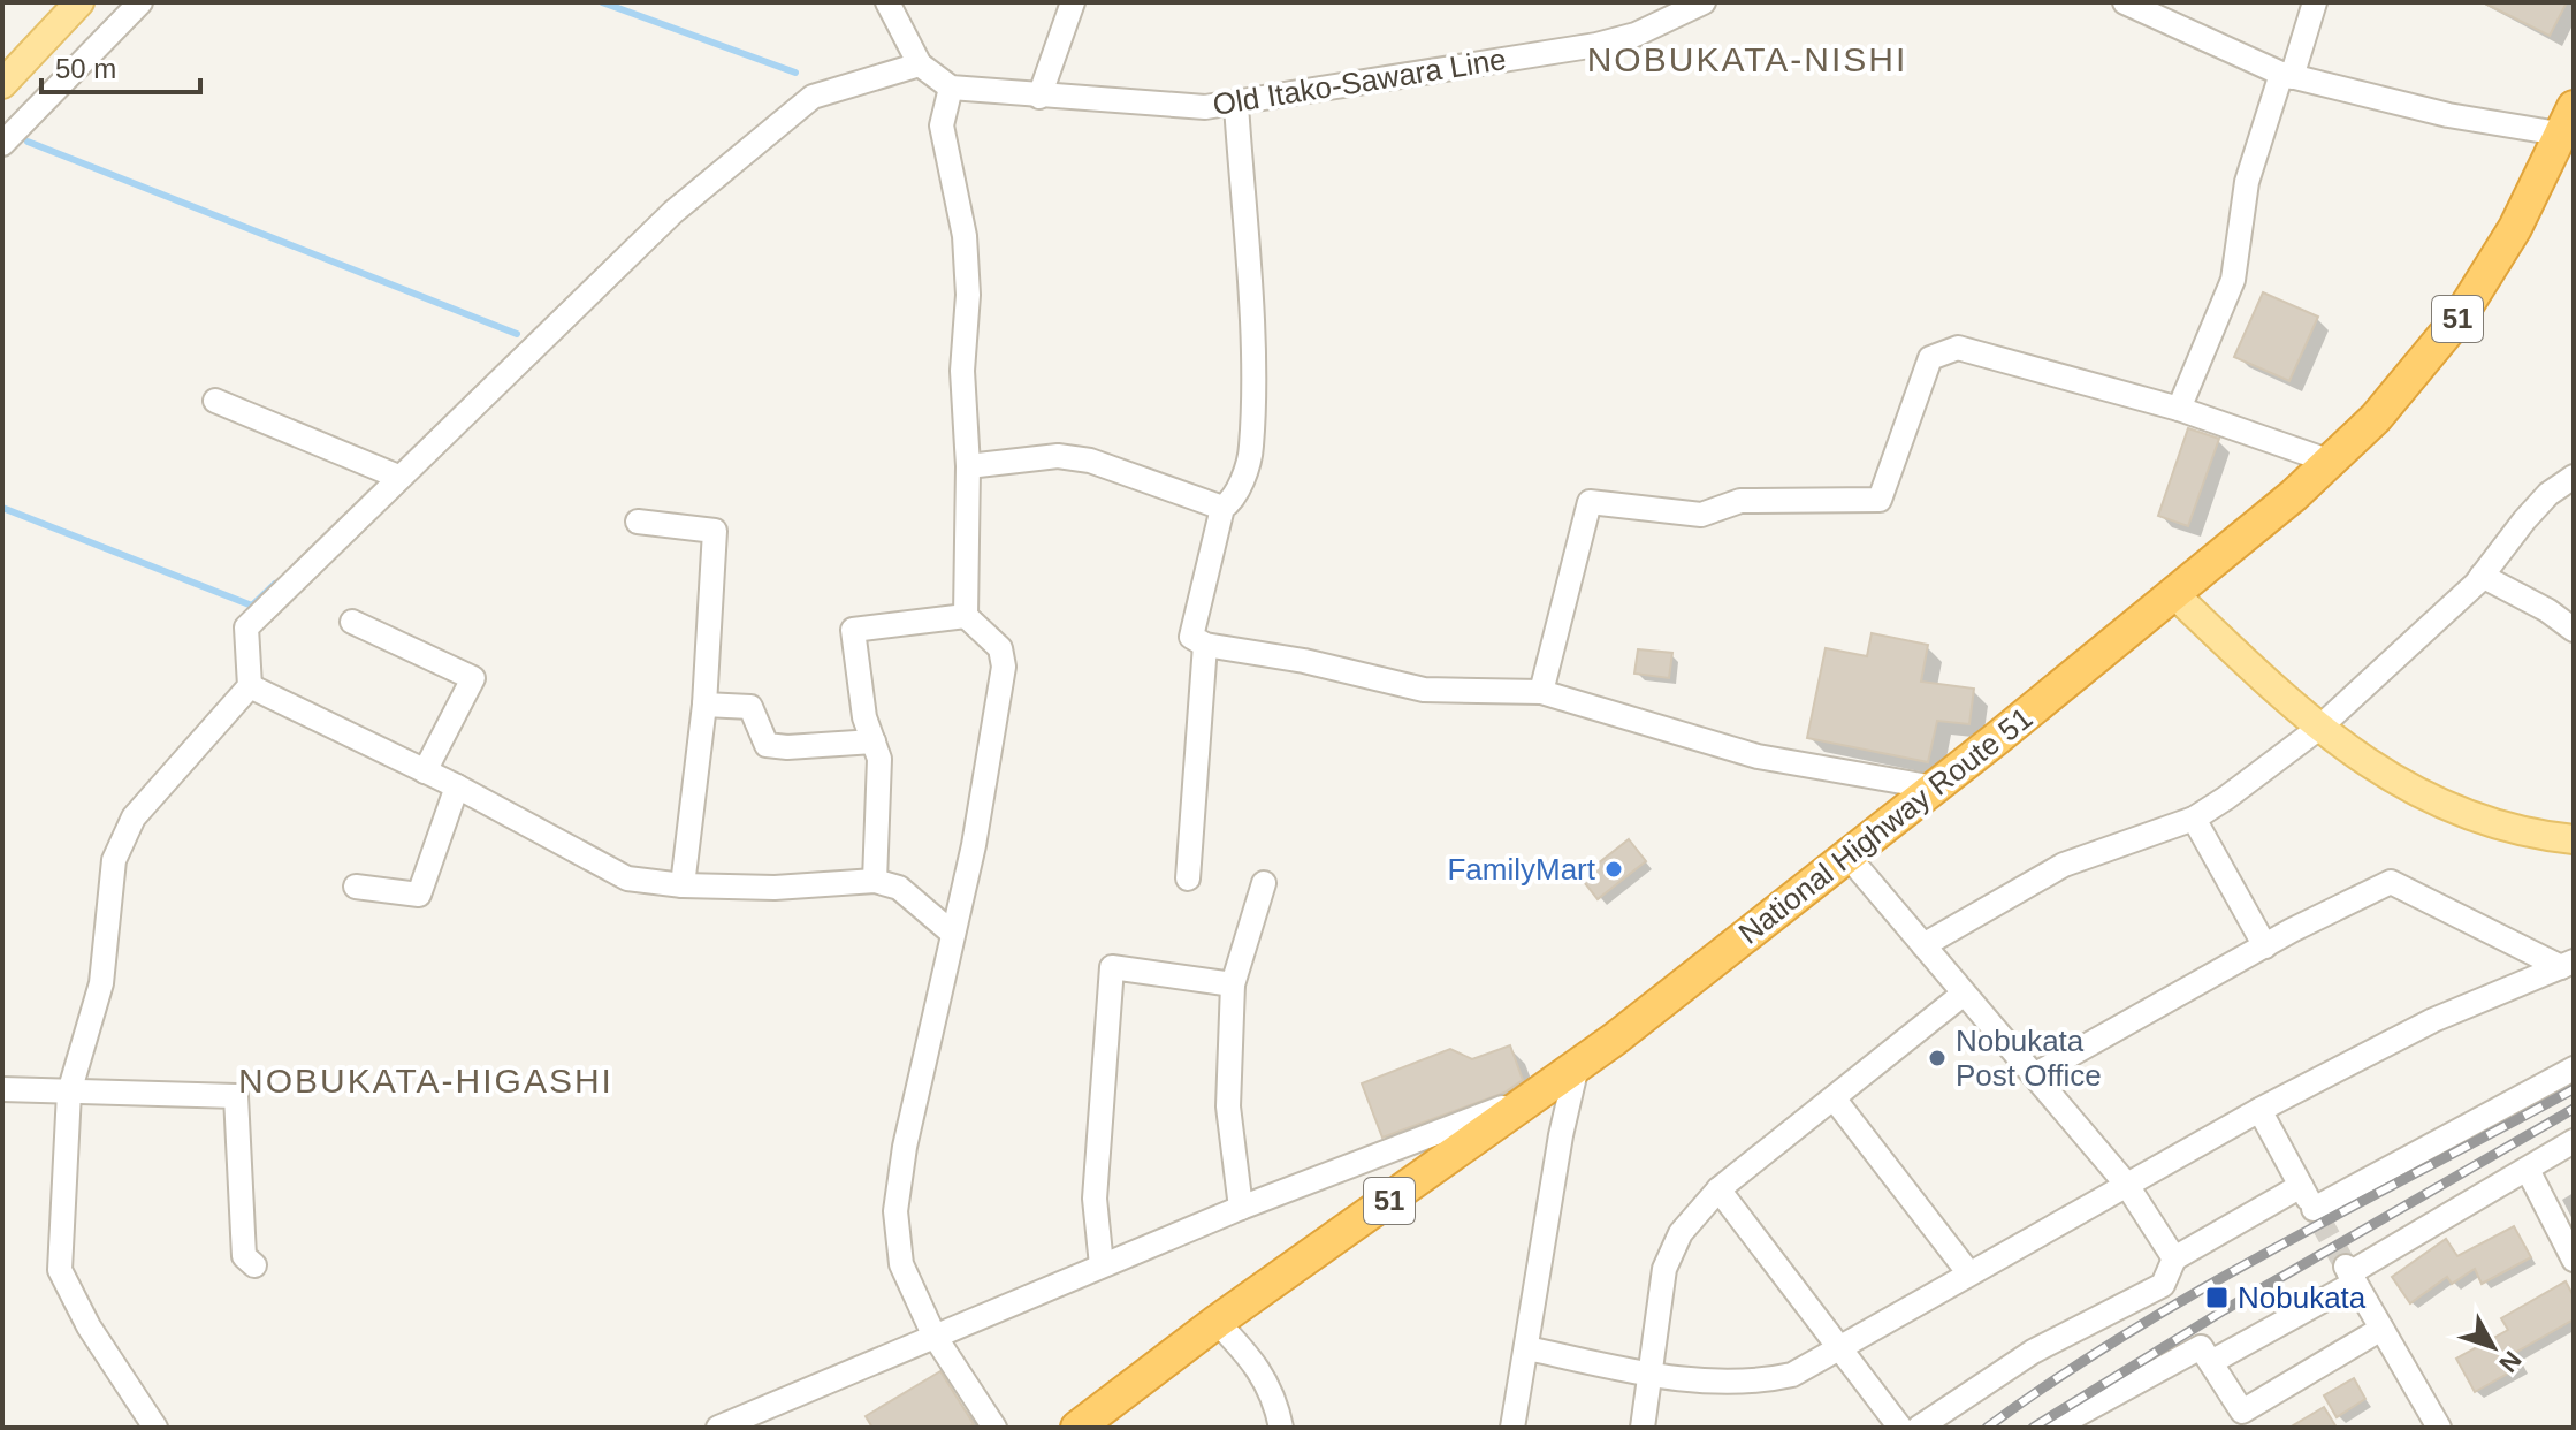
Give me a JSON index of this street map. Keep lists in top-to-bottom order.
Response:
{
  "streets": {
    "highway": ["51", "National Highway Route 51"],
    "street": ["Old Itako-Sawara Line"]
  },
  "districts": ["NOBUKATA-NISHI", "NOBUKATA-HIGASHI"],
  "places": {
    "other": ["FamilyMart", "Nobukata Post Office"],
    "transit": ["Nobukata"]
  },
  "scale_bar": "50 m",
  "north": "bottom right"
}
